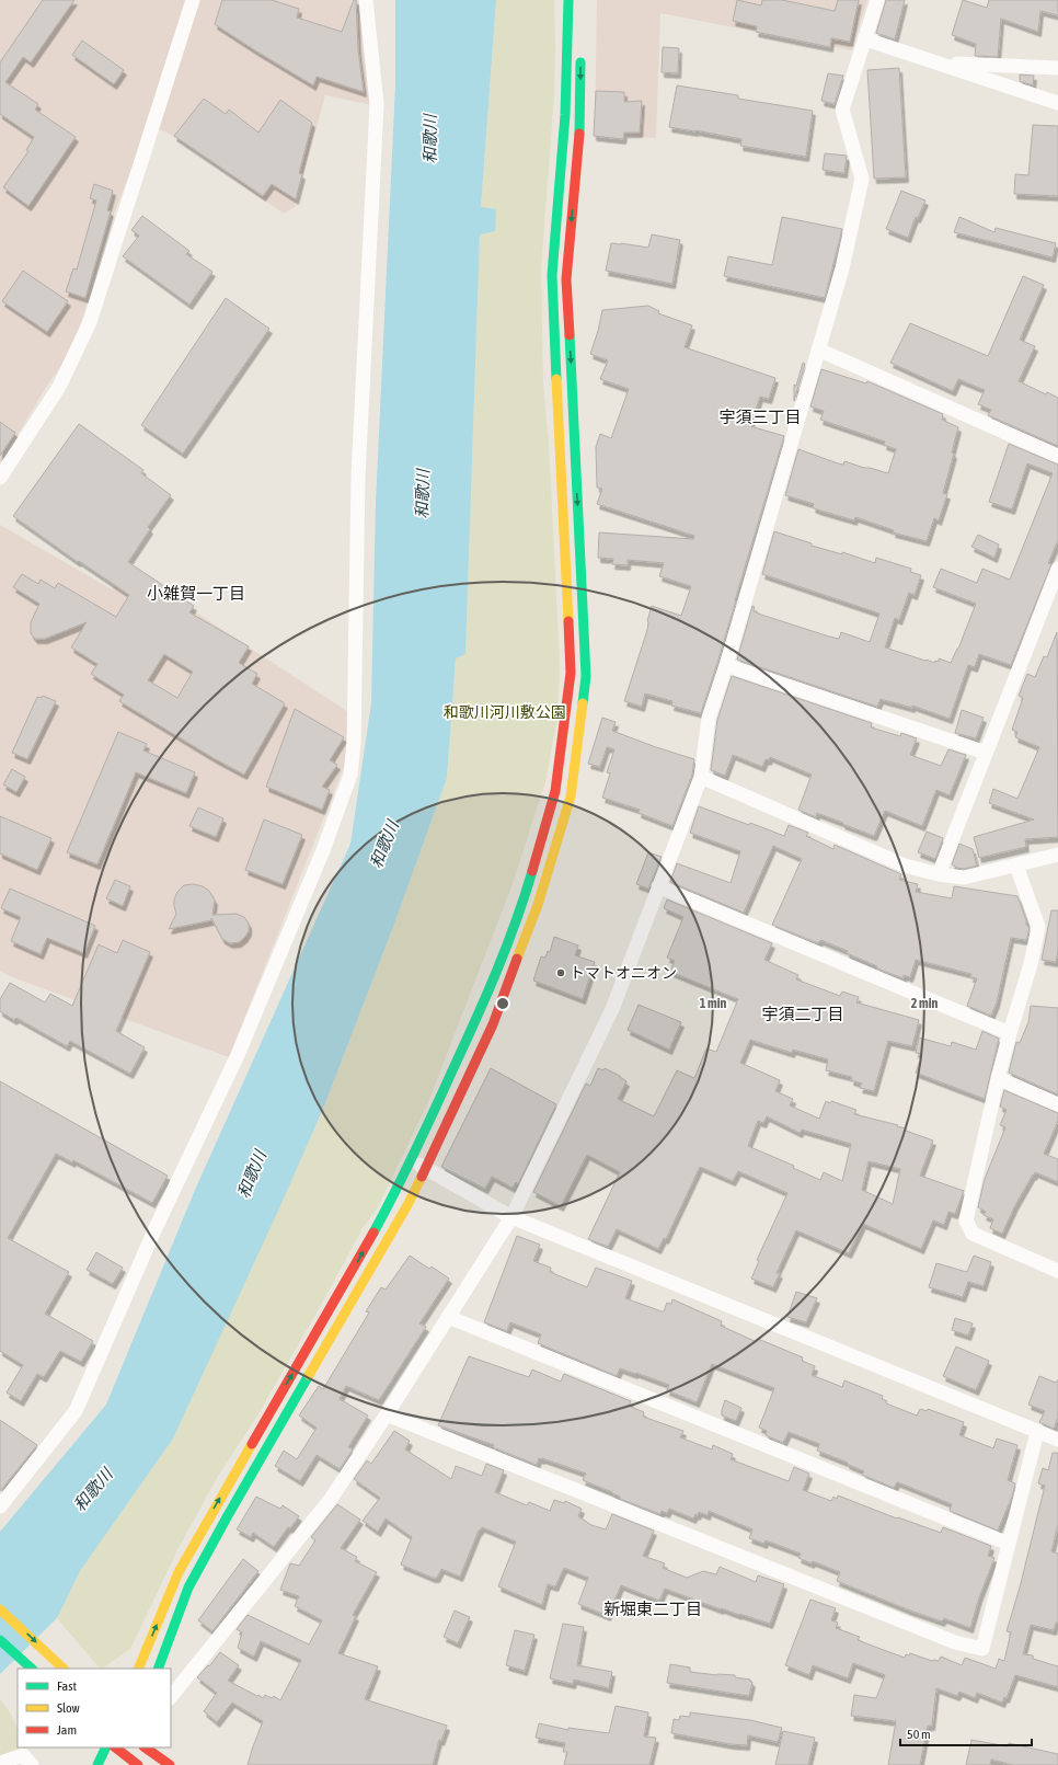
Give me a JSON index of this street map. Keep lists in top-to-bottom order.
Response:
{
  "districts": [
    "宇須三丁目",
    "小雑賀一丁目",
    "宇須二丁目",
    "新堀東二丁目"
  ],
  "water": ["和歌川"],
  "parks": ["和歌川河川敷公園"],
  "places": ["トマトオニオン"],
  "legend": ["Fast", "Slow", "Jam"],
  "scale_bar": "50 m",
  "rings": ["1 min", "2 min"]
}
